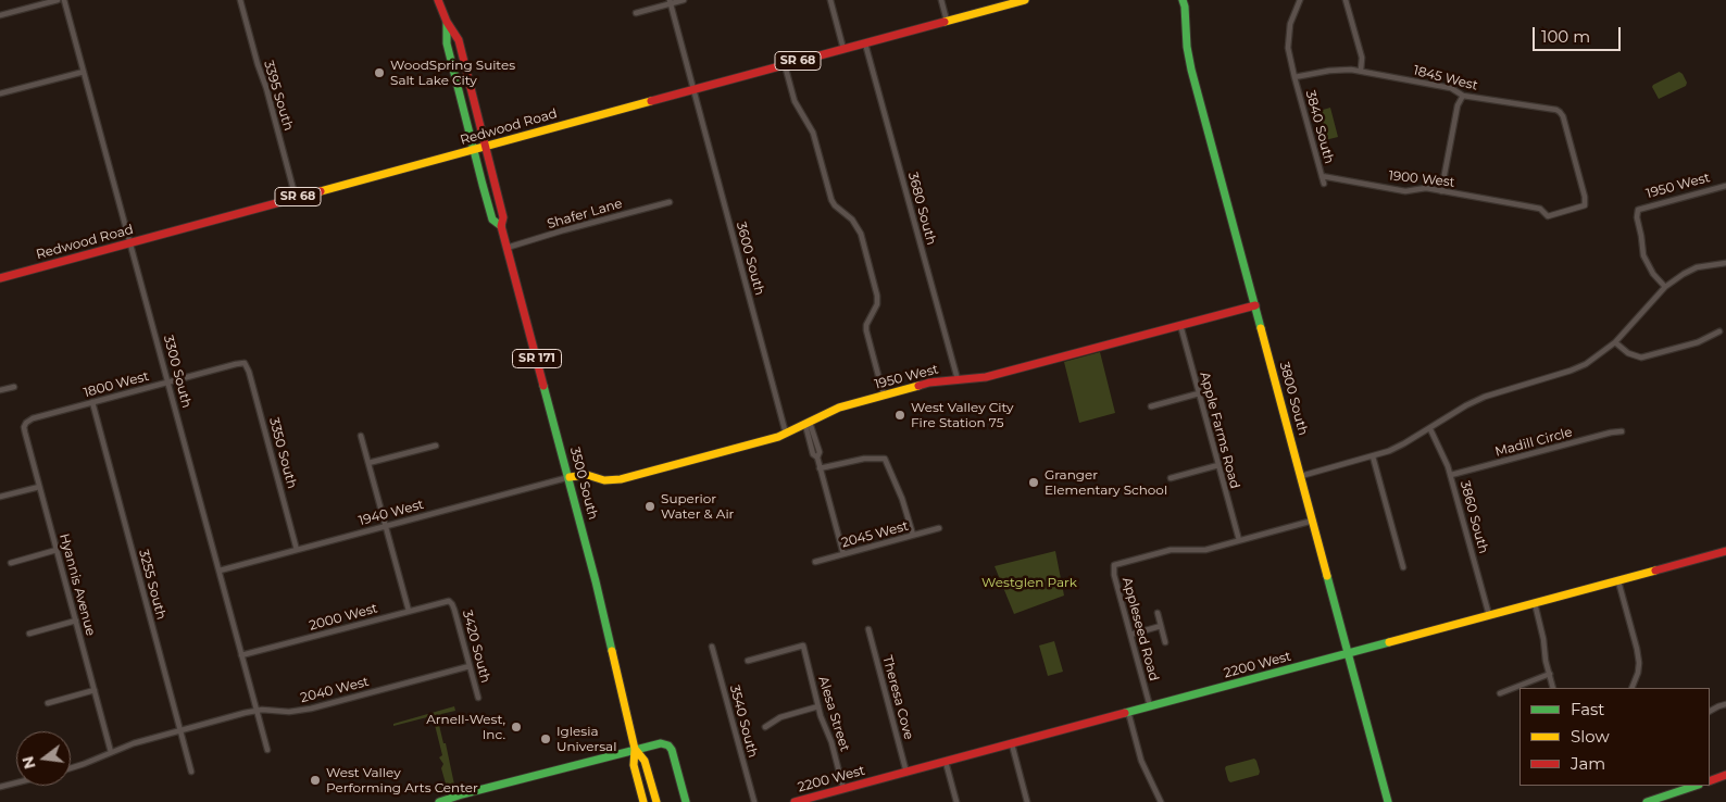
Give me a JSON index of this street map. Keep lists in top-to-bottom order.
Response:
{
  "streets": {
    "main road": [
      "SR 68",
      "Redwood Road",
      "1950 West",
      "SR 171",
      "3800 South",
      "3500 South",
      "2200 West"
    ],
    "street": [
      "1845 West",
      "3395 South",
      "3840 South",
      "1900 West",
      "3680 South",
      "Shafer Lane",
      "3600 South",
      "3300 South",
      "1800 West",
      "Apple Farms Road",
      "Madill Circle",
      "3350 South",
      "1940 West",
      "3860 South",
      "2045 West",
      "Hyannis Avenue",
      "3255 South",
      "2000 West",
      "Appleseed Road",
      "3420 South",
      "2040 West",
      "Theresa Cove",
      "Alesa Street",
      "3540 South"
    ]
  },
  "crossings": [
    ["1845 West", "3840 South"],
    ["1845 West", "1900 West"],
    ["3395 South", "Redwood Road"],
    ["Redwood Road", "3680 South"],
    ["Redwood Road", "3600 South"],
    ["Redwood Road", "3300 South"],
    ["Redwood Road", "3500 South"],
    ["3840 South", "1900 West"],
    ["1950 West", "3680 South"],
    ["1950 West", "3600 South"],
    ["1950 West", "3800 South"],
    ["1950 West", "Apple Farms Road"],
    ["1950 West", "3500 South"],
    ["1950 West", "1940 West"],
    ["Shafer Lane", "3500 South"],
    ["3300 South", "1800 West"],
    ["3300 South", "1940 West"],
    ["3300 South", "2000 West"],
    ["3300 South", "2040 West"],
    ["1800 West", "3350 South"],
    ["1800 West", "Hyannis Avenue"],
    ["1800 West", "3255 South"],
    ["3800 South", "Appleseed Road"],
    ["3800 South", "2200 West"],
    ["Apple Farms Road", "Appleseed Road"],
    ["Madill Circle", "3860 South"],
    ["3350 South", "1940 West"],
    ["3500 South", "1940 West"],
    ["3860 South", "2200 West"],
    ["Hyannis Avenue", "2040 West"],
    ["3255 South", "2040 West"],
    ["2000 West", "3420 South"],
    ["Appleseed Road", "2200 West"],
    ["3420 South", "2040 West"],
    ["2200 West", "Theresa Cove"],
    ["2200 West", "Alesa Street"]
  ],
  "parks": ["Westglen Park"],
  "places": [
    "WoodSpring Suites Salt Lake City",
    "West Valley City Fire Station 75",
    "Granger Elementary School",
    "Superior Water & Air",
    "Arnell-West, Inc.",
    "Iglesia Universal",
    "West Valley Performing Arts Center"
  ],
  "legend": ["Fast", "Slow", "Jam"],
  "scale_bar": "100 m",
  "north": "left"
}
